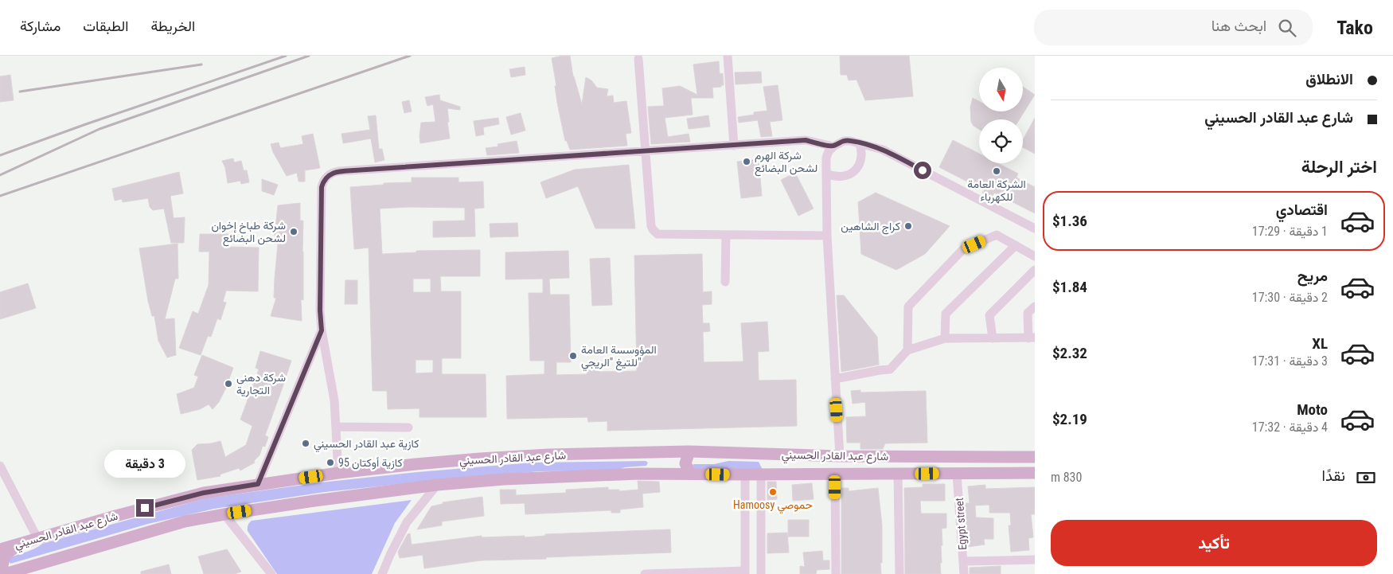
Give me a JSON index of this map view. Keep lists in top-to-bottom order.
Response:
{
  "streets": {
    "main road": ["شارع عبد القادر الحسيني"],
    "street": ["Egypt street"]
  },
  "crossings": [
    ["شارع عبد القادر الحسيني", "Egypt street"]
  ],
  "places": [
    "شركة الهرم لشحن البضائع",
    "الشركة العامة للكهرباء",
    "كراج الشاهين",
    "شركة طباخ إخوان لشحن البضائع",
    "المؤوسسة العامة للتيغ \"الريجي\"",
    "شركة دهني التجارية",
    "كازية عبد القادر الحسيني",
    "كازية أوكتان 95",
    "Hamoosy حموصي"
  ],
  "north": "bottom",
  "page": {
    "header": "Tako",
    "search": "ابحث هنا",
    "nav": ["الخريطة", "الطبقات", "مشاركة"],
    "banner": ["الانطلاق", "شارع عبد القادر الحسيني"],
    "heading": "اختر الرحلة",
    "list": [
      {
        "name": "اقتصادي",
        "note": "1 دقيقة · 17:29",
        "value": "$1.36"
      },
      {
        "name": "مريح",
        "note": "2 دقيقة · 17:30",
        "value": "$1.84"
      },
      {
        "name": "XL",
        "note": "3 دقيقة · 17:31",
        "value": "$2.32"
      },
      {
        "name": "Moto",
        "note": "4 دقيقة · 17:32",
        "value": "$2.19"
      }
    ],
    "bubble": "3 دقيقة",
    "pay": ["نقدًا", "830 m"],
    "buttons": "تأكيد"
  }
}
